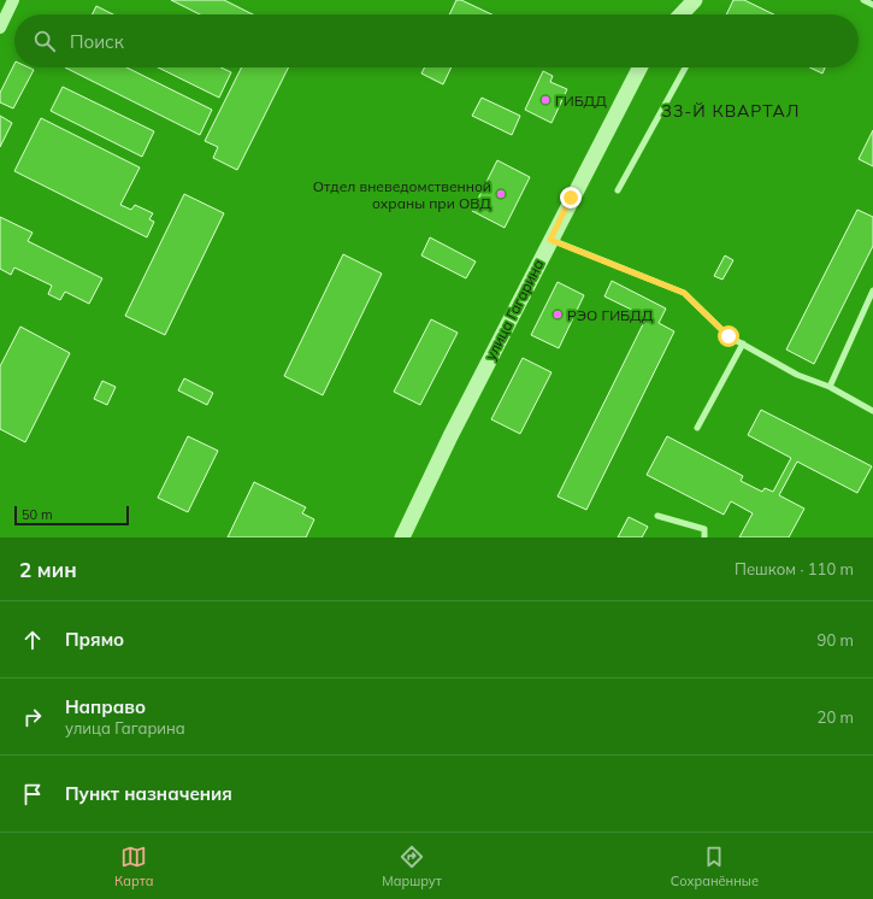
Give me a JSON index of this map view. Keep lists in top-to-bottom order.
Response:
{
  "streets": {
    "street": ["улица Гагарина"]
  },
  "districts": ["33-Й КВАРТАЛ"],
  "places": ["ГИБДД", "Отдел вневедомственной охраны при ОВД", "РЭО ГИБДД"],
  "scale_bar": "50 m",
  "page": {
    "search": "Поиск",
    "scale": "50 m",
    "heading": ["2 мин", "Пешком · 110 m"],
    "list": [
      ["Прямо", "90 m"],
      ["Направо", "улица Гагарина", "20 m"],
      "Пункт назначения"
    ],
    "nav": ["Карта", "Маршрут", "Сохранённые"]
  }
}
